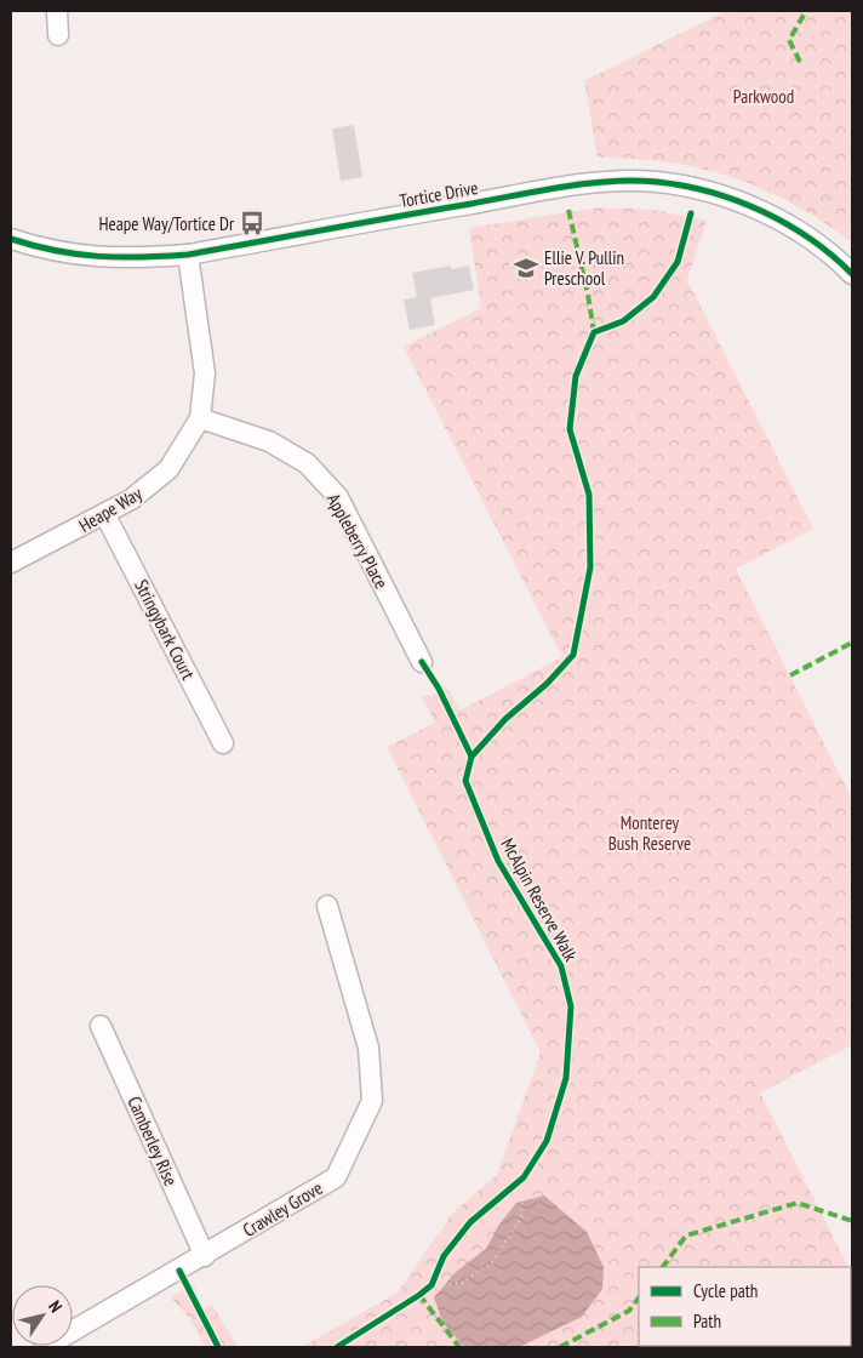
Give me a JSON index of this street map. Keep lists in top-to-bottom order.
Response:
{
  "streets": {
    "street": [
      "Tortice Drive",
      "Heape Way",
      "Appleberry Place",
      "Stringybark Court",
      "Camberley Rise",
      "Crawley Grove"
    ],
    "cycle path": ["McAlpin Reserve Walk"]
  },
  "crossings": [
    ["Tortice Drive", "Heape Way"],
    ["Heape Way", "Appleberry Place"],
    ["Heape Way", "Stringybark Court"],
    ["Camberley Rise", "Crawley Grove"]
  ],
  "parks": ["Parkwood", "Monterey Bush Reserve"],
  "places": {
    "bus stop": ["Heape Way/Tortice Dr"],
    "school or university": ["Ellie V. Pullin Preschool"]
  },
  "legend": ["Cycle path", "Path"],
  "north": "top right"
}
